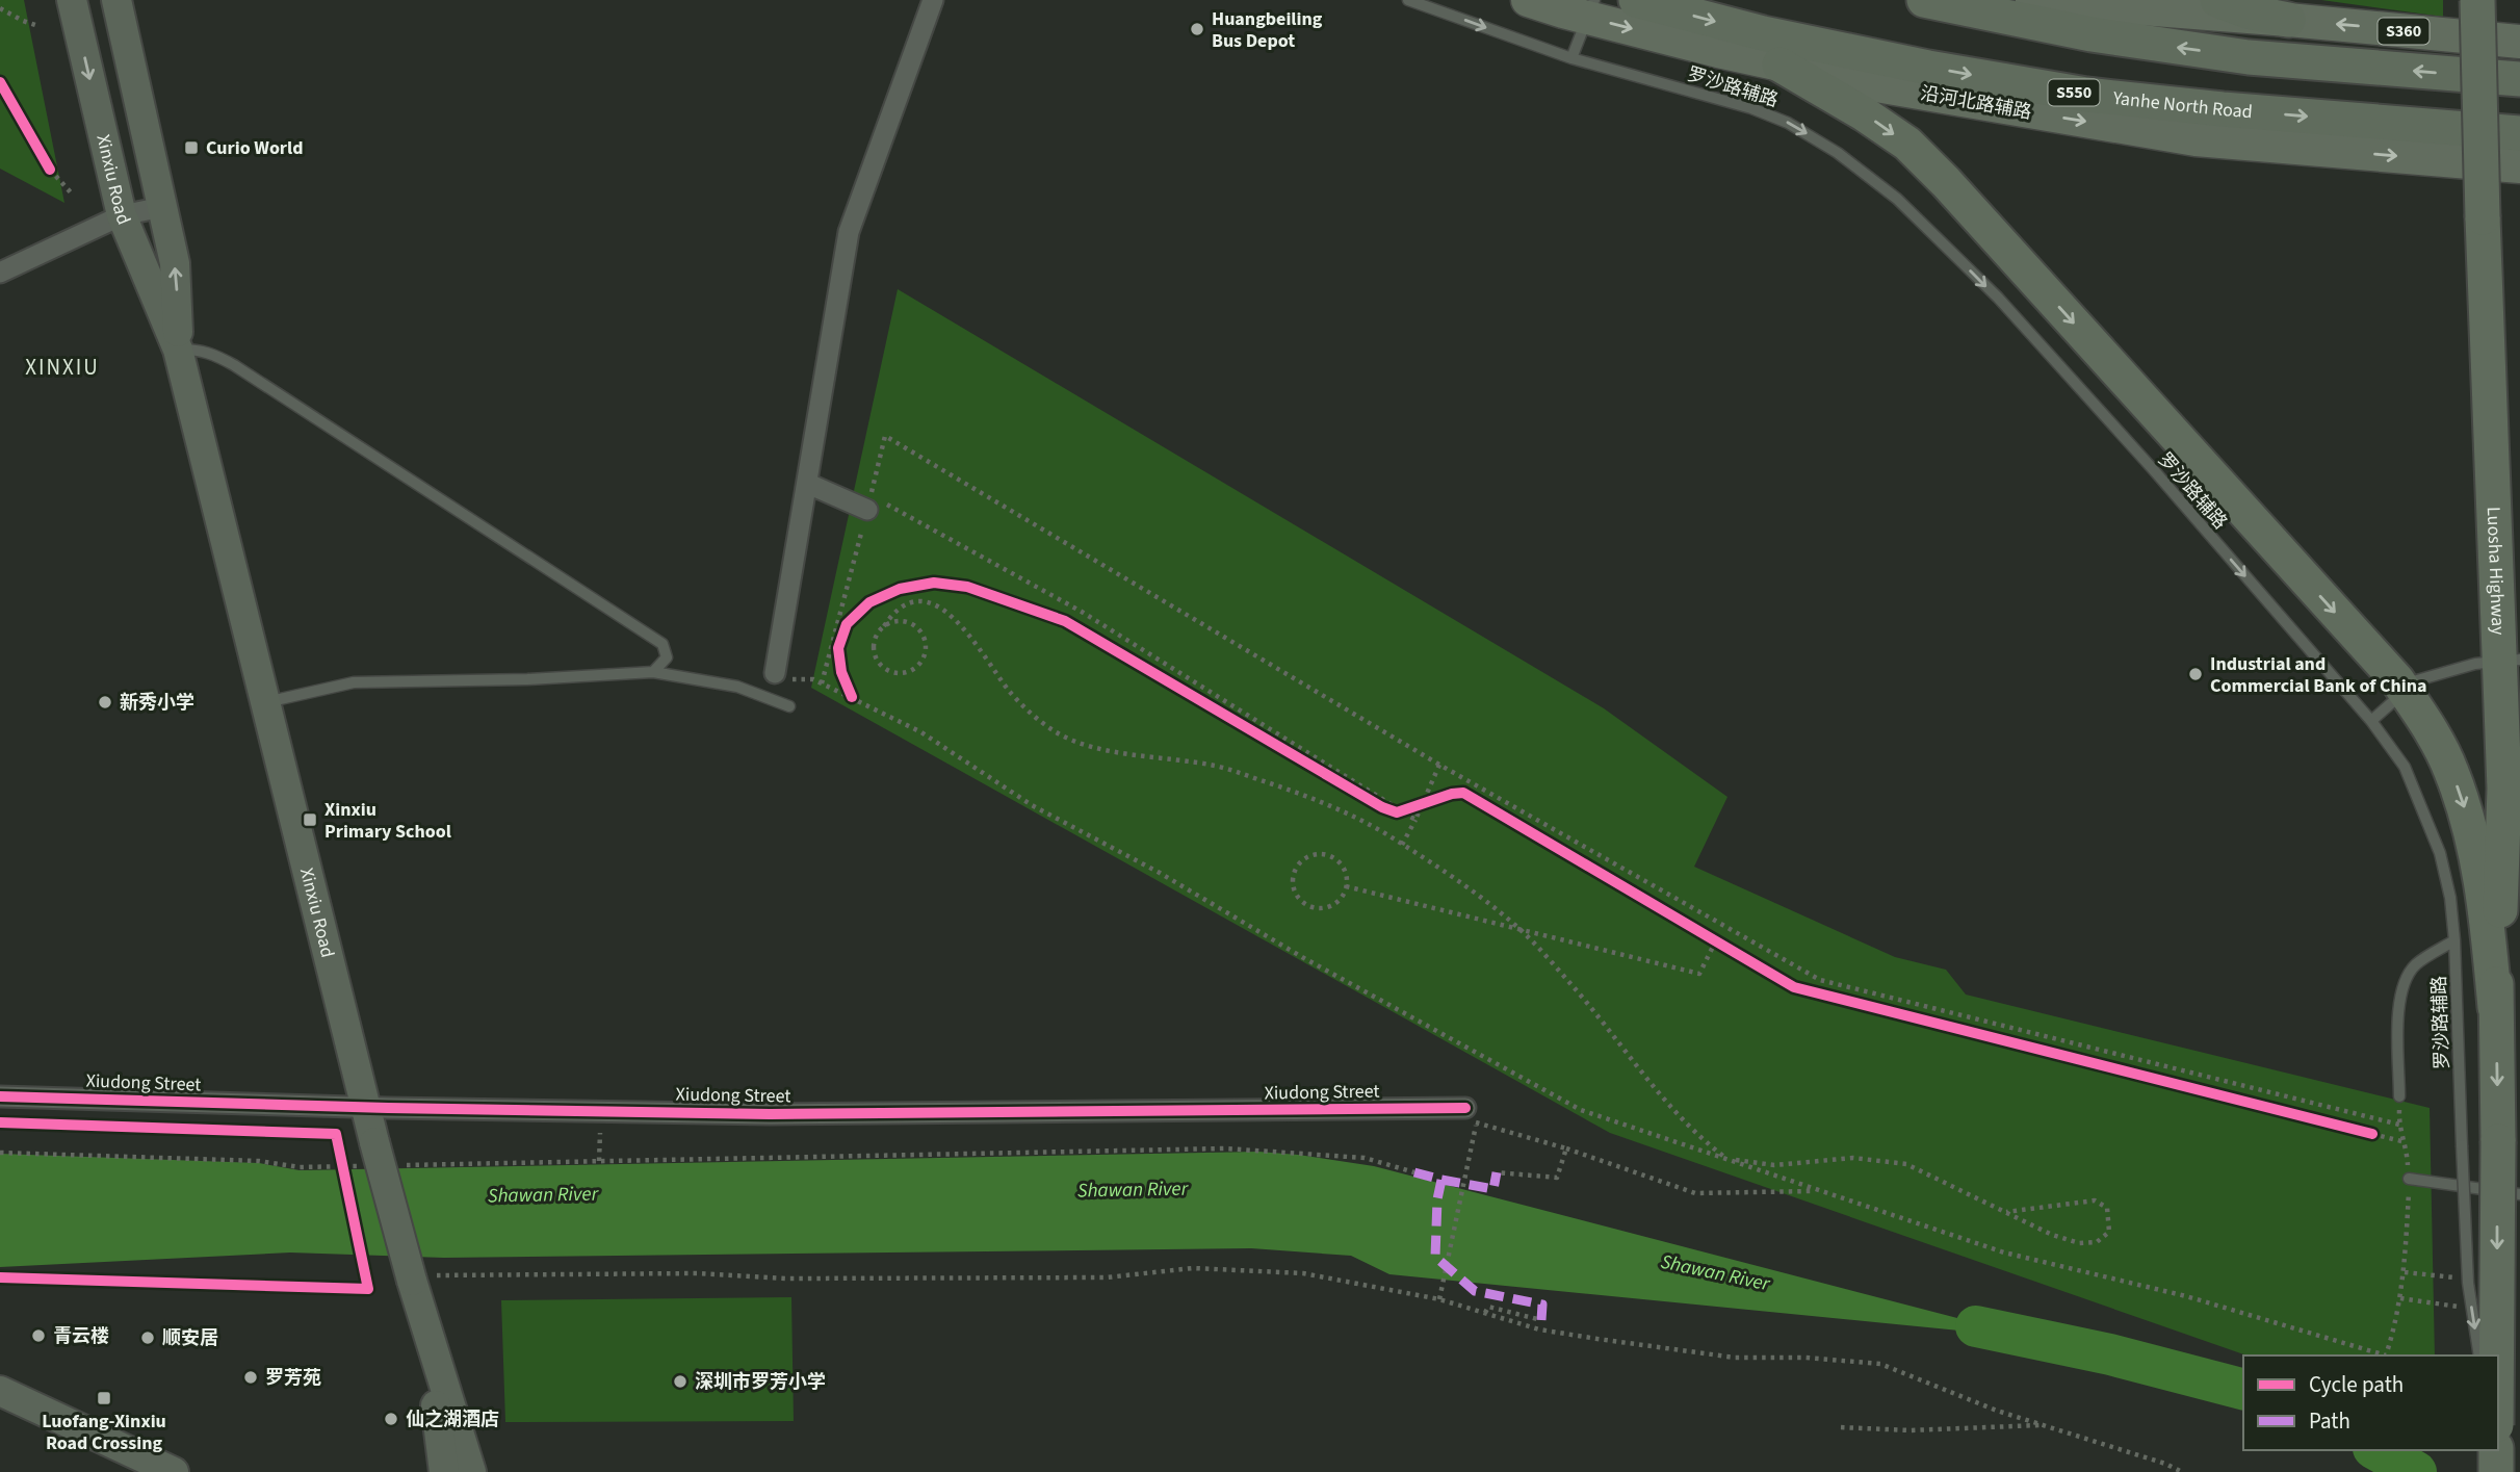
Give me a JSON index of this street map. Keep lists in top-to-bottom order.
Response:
{
  "streets": {
    "highway": [
      "S360",
      "S550",
      "Yanhe North Road",
      "Luosha Highway"
    ],
    "main road": ["沿河北路辅路", "Xinxiu Road"],
    "street": ["Xiudong Street"],
    "lane": ["罗沙路辅路"]
  },
  "crossings": [
    ["Xinxiu Road", "Xiudong Street"]
  ],
  "one_way": ["罗沙路辅路"],
  "districts": ["XINXIU"],
  "water": ["Shawan River"],
  "places": {
    "other": [
      "Huangbeiling Bus Depot",
      "Industrial and Commercial Bank of China",
      "新秀小学",
      "青云楼",
      "顺安居",
      "罗芳苑",
      "深圳市罗芳小学",
      "仙之湖酒店"
    ],
    "transit": ["Curio World", "Xinxiu Primary School", "Luofang-Xinxiu Road Crossing"]
  },
  "legend": ["Cycle path", "Path"]
}
